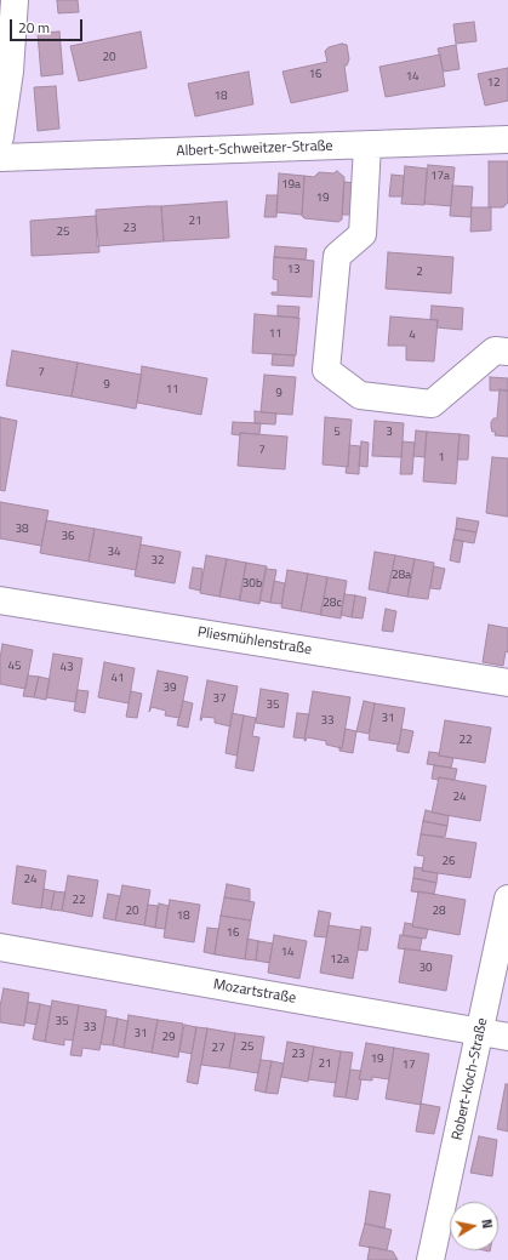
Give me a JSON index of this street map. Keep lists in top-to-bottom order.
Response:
{
  "streets": {
    "street": [
      "Albert-Schweitzer-Straße",
      "Pliesmühlenstraße",
      "Mozartstraße",
      "Robert-Koch-Straße"
    ]
  },
  "crossings": [
    ["Mozartstraße", "Robert-Koch-Straße"]
  ],
  "house_numbers": [
    "20",
    "16",
    "14",
    "12",
    "18",
    "17a",
    "19a",
    "19",
    "21",
    "23",
    "25",
    "13",
    "2",
    "11",
    "4",
    "7",
    "9",
    "11",
    "9",
    "5",
    "3",
    "7",
    "1",
    "38",
    "36",
    "34",
    "32",
    "28a",
    "30b",
    "28c",
    "45",
    "43",
    "41",
    "39",
    "37",
    "35",
    "31",
    "33",
    "22",
    "24",
    "26",
    "24",
    "22",
    "20",
    "28",
    "18",
    "16",
    "14",
    "12a",
    "30",
    "35",
    "33",
    "31",
    "29",
    "25",
    "27",
    "23",
    "19",
    "21",
    "17"
  ],
  "scale_bar": "20 m",
  "north": "right"
}
